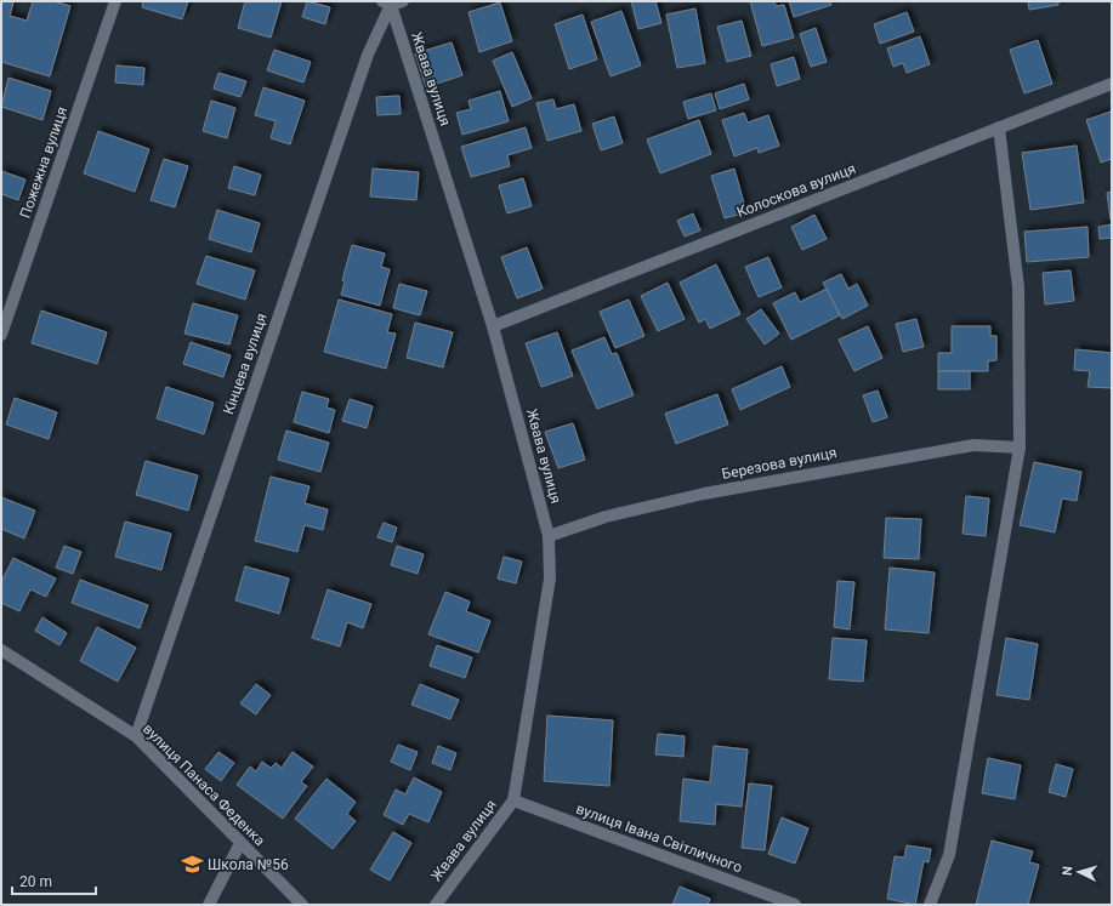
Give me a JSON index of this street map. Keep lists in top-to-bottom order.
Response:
{
  "streets": {
    "street": [
      "Жвава вулиця",
      "Пожежна вулиця",
      "Колоскова вулиця",
      "Кінцева вулиця",
      "Березова вулиця",
      "вулиця Панаса Феденка",
      "вулиця Івана Світличного"
    ]
  },
  "crossings": [
    ["Жвава вулиця", "Колоскова вулиця"],
    ["Жвава вулиця", "Кінцева вулиця"],
    ["Жвава вулиця", "Березова вулиця"],
    ["Жвава вулиця", "вулиця Івана Світличного"],
    ["Кінцева вулиця", "вулиця Панаса Феденка"]
  ],
  "places": {
    "school or university": ["Школа №56"]
  },
  "scale_bar": "20 m",
  "north": "left"
}
